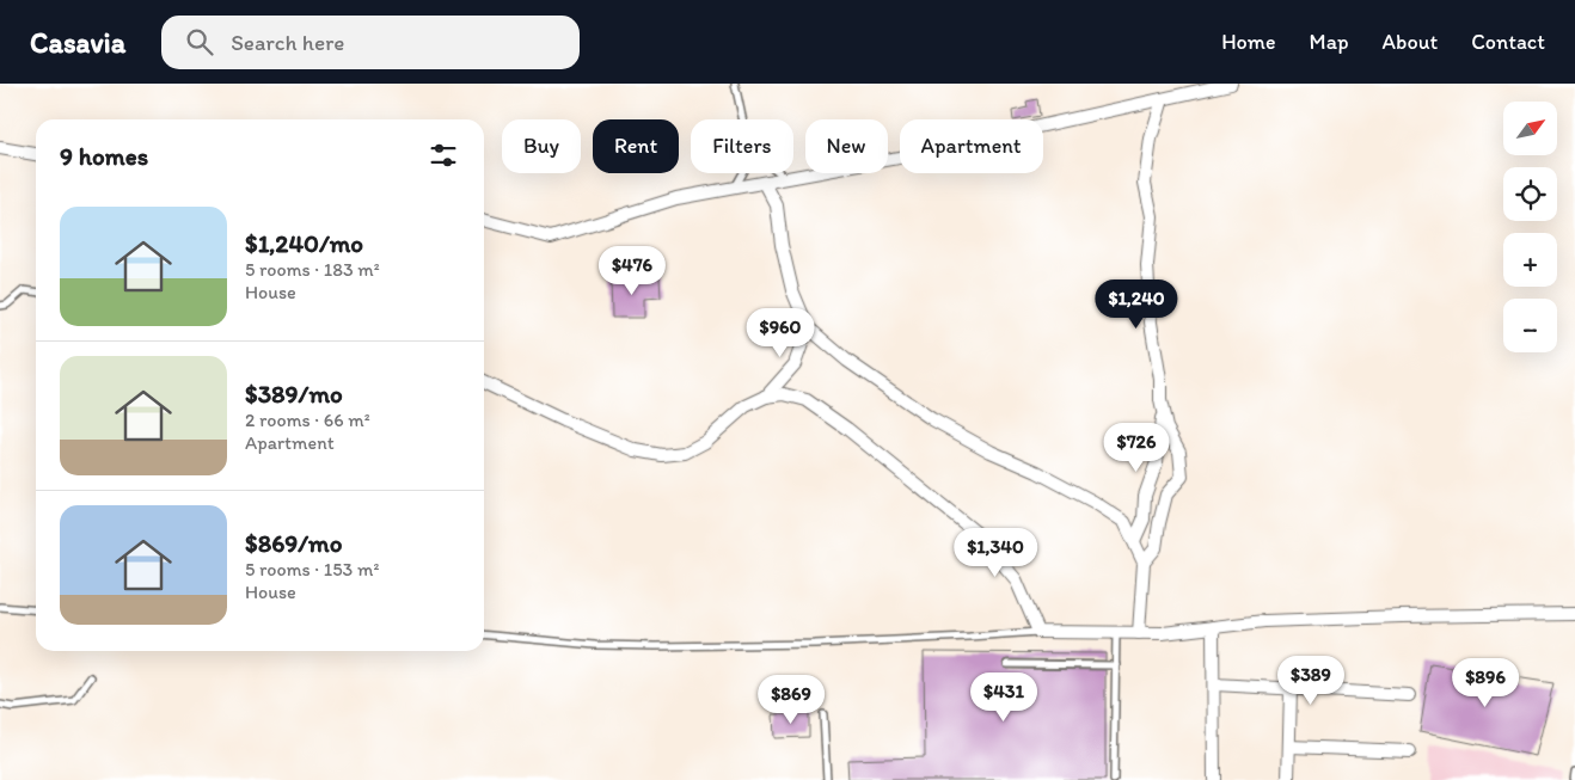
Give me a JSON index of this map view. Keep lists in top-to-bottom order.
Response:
{
  "north": "top right",
  "page": {
    "header": "Casavia",
    "search": "Search here",
    "nav": [
      "Home",
      "Map",
      "About",
      "Contact"
    ],
    "map_buttons": ["+", "−"],
    "chip": [
      "Buy",
      "Rent",
      "Filters",
      "New",
      "Apartment"
    ],
    "heading": "9 homes",
    "list": [
      {
        "name": "$1,240/mo",
        "note": "5 rooms · 183 m² · House"
      },
      {
        "name": "$389/mo",
        "note": "2 rooms · 66 m² · Apartment"
      },
      {
        "name": "$869/mo",
        "note": "5 rooms · 153 m² · House"
      }
    ],
    "price": [
      "$476",
      "$1,240",
      "$960",
      "$726",
      "$1,340",
      "$389",
      "$896",
      "$431",
      "$869"
    ]
  }
}
